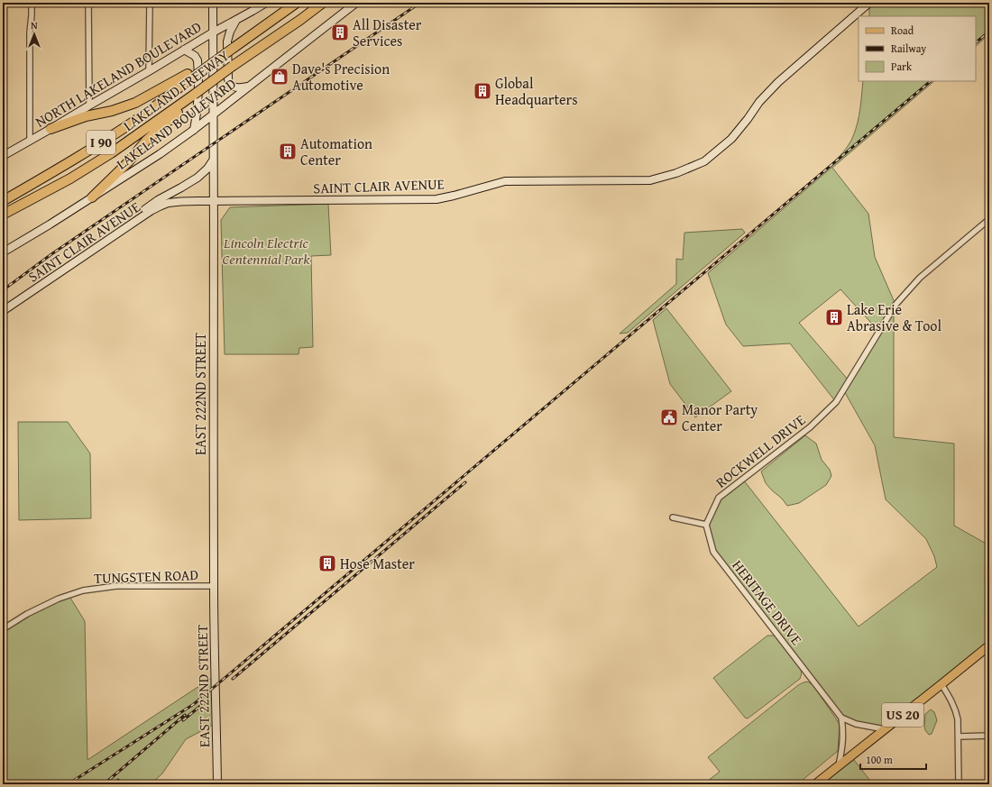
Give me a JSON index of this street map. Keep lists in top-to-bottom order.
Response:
{
  "streets": {
    "highway": ["LAKELAND FREEWAY", "I 90"],
    "main road": ["US 20"],
    "street": [
      "NORTH LAKELAND BOULEVARD",
      "LAKELAND BOULEVARD",
      "SAINT CLAIR AVENUE",
      "EAST 222ND STREET",
      "ROCKWELL DRIVE",
      "TUNGSTEN ROAD",
      "HERITAGE DRIVE"
    ]
  },
  "crossings": [
    ["NORTH LAKELAND BOULEVARD", "EAST 222ND STREET"],
    ["LAKELAND BOULEVARD", "EAST 222ND STREET"],
    ["SAINT CLAIR AVENUE", "EAST 222ND STREET"],
    ["EAST 222ND STREET", "TUNGSTEN ROAD"],
    ["ROCKWELL DRIVE", "HERITAGE DRIVE"]
  ],
  "parks": ["Lincoln Electric Centennial Park"],
  "places": {
    "building": [
      "All Disaster Services",
      "Global Headquarters",
      "Automation Center",
      "Lake Erie Abrasive & Tool",
      "Hose Master"
    ],
    "shop": ["Dave's Precision Automotive"],
    "public building": ["Manor Party Center"]
  },
  "legend": ["Road", "Railway", "Park"],
  "scale_bar": "100 m",
  "north": "top"
}
